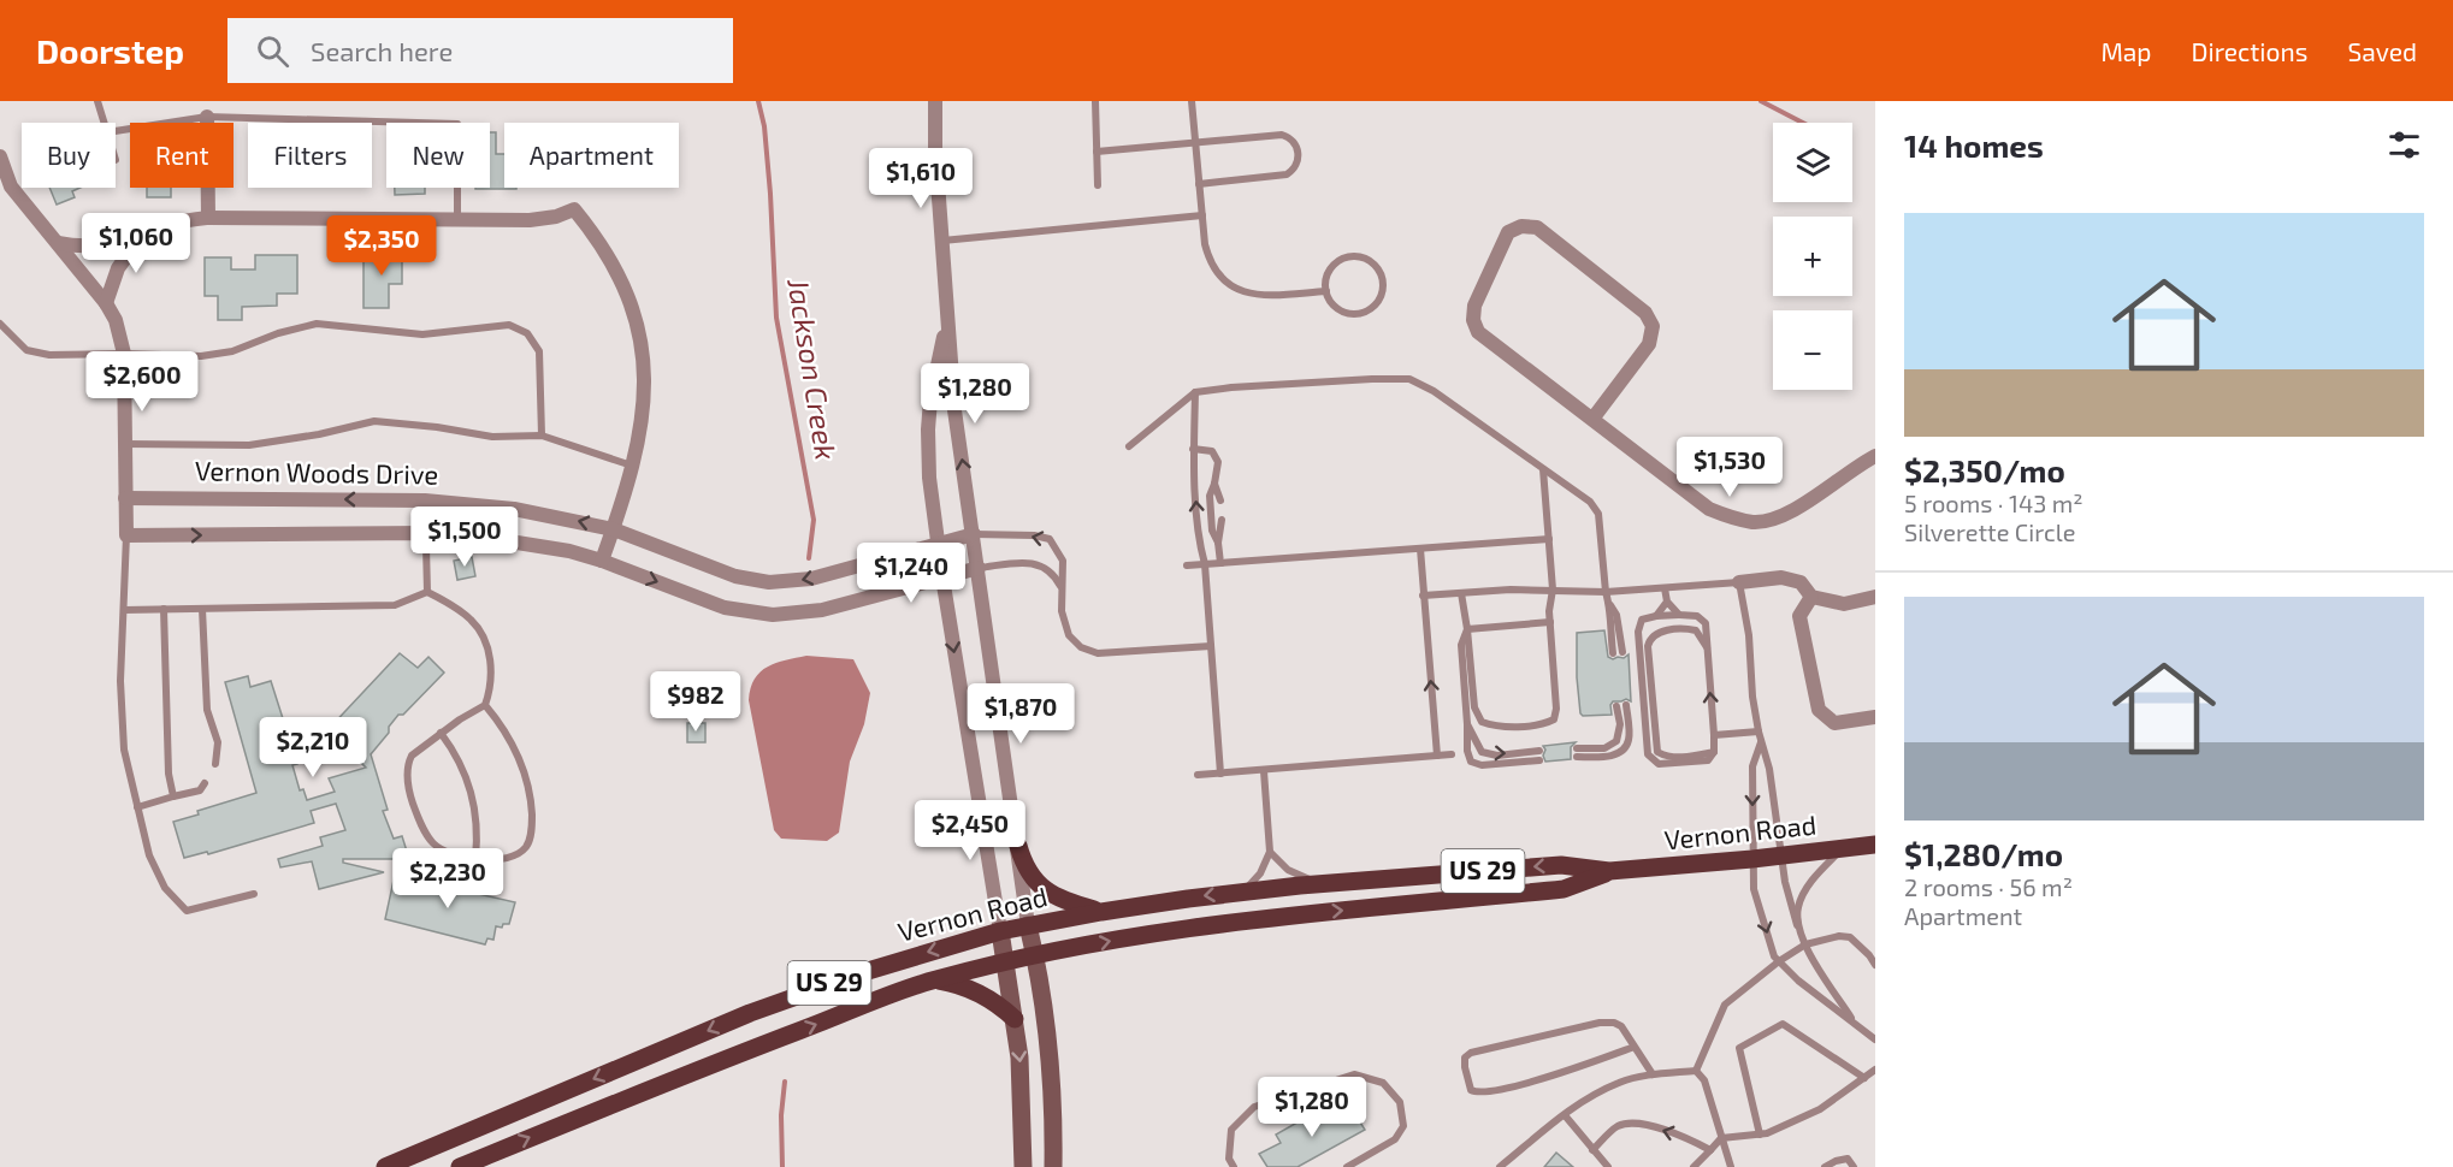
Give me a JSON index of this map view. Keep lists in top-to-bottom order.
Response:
{
  "streets": {
    "main road": ["Vernon Road", "US 29"],
    "street": ["Vernon Woods Drive"]
  },
  "water": ["Jackson Creek"],
  "page": {
    "header": "Doorstep",
    "search": "Search here",
    "nav": ["Map", "Directions", "Saved"],
    "heading": "14 homes",
    "map_buttons": ["+", "−"],
    "chip": [
      "Buy",
      "Rent",
      "Filters",
      "New",
      "Apartment"
    ],
    "price": [
      "$1,610",
      "$1,060",
      "$2,350",
      "$2,600",
      "$1,280",
      "$1,530",
      "$1,500",
      "$1,240",
      "$982",
      "$1,870",
      "$2,210",
      "$2,450",
      "$2,230",
      "$1,280"
    ],
    "list": [
      {
        "name": "$2,350/mo",
        "note": "5 rooms · 143 m² · Silverette Circle"
      },
      {
        "name": "$1,280/mo",
        "note": "2 rooms · 56 m² · Apartment"
      }
    ]
  }
}
